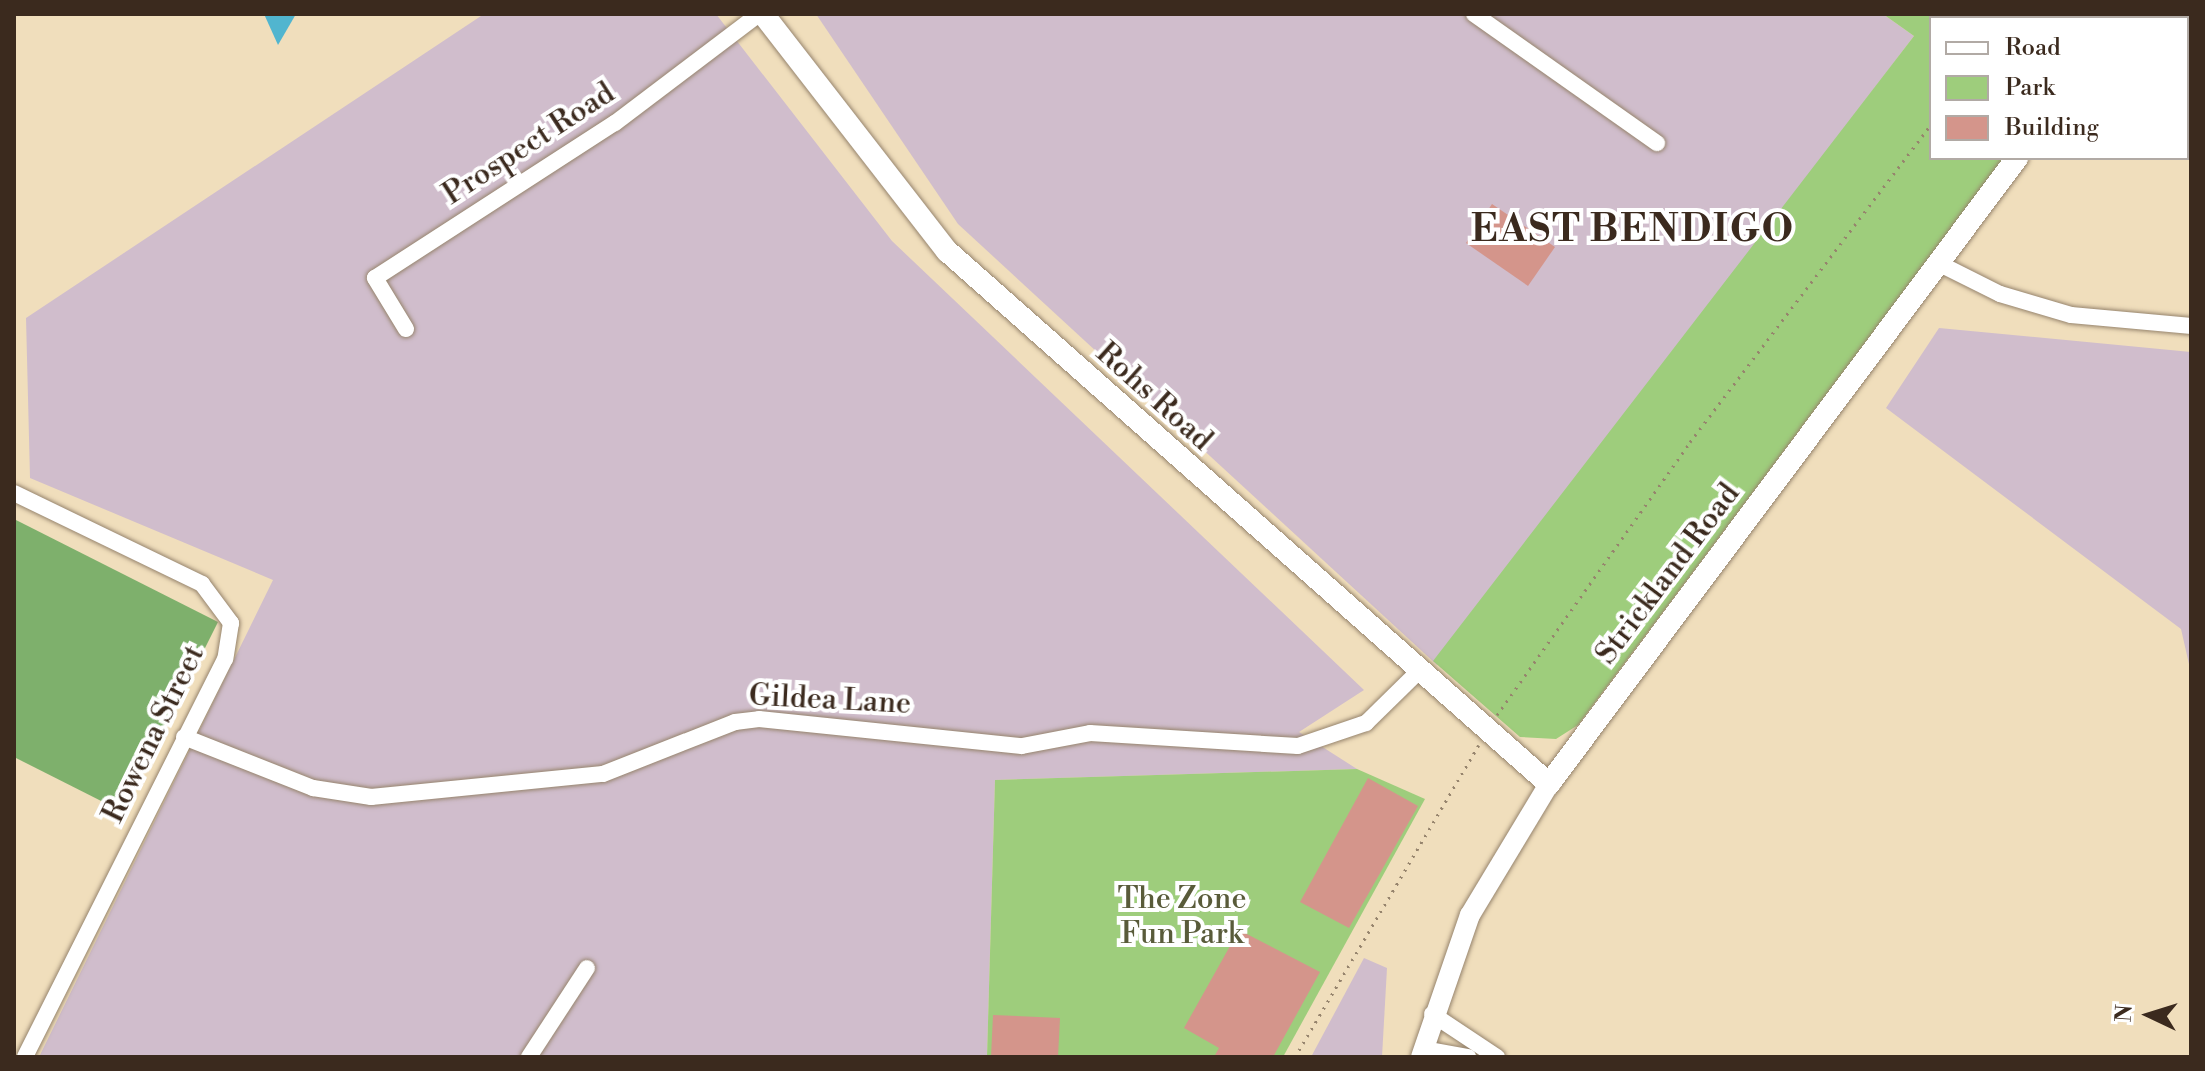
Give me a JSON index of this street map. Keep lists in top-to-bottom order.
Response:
{
  "streets": {
    "main road": ["Rohs Road", "Strickland Road"],
    "street": ["Prospect Road", "Gildea Lane", "Rowena Street"]
  },
  "crossings": [
    ["Prospect Road", "Rohs Road"],
    ["Rohs Road", "Strickland Road"],
    ["Rohs Road", "Gildea Lane"],
    ["Gildea Lane", "Rowena Street"]
  ],
  "districts": ["EAST BENDIGO"],
  "parks": ["The Zone Fun Park"],
  "legend": ["Road", "Park", "Building"],
  "north": "left"
}
